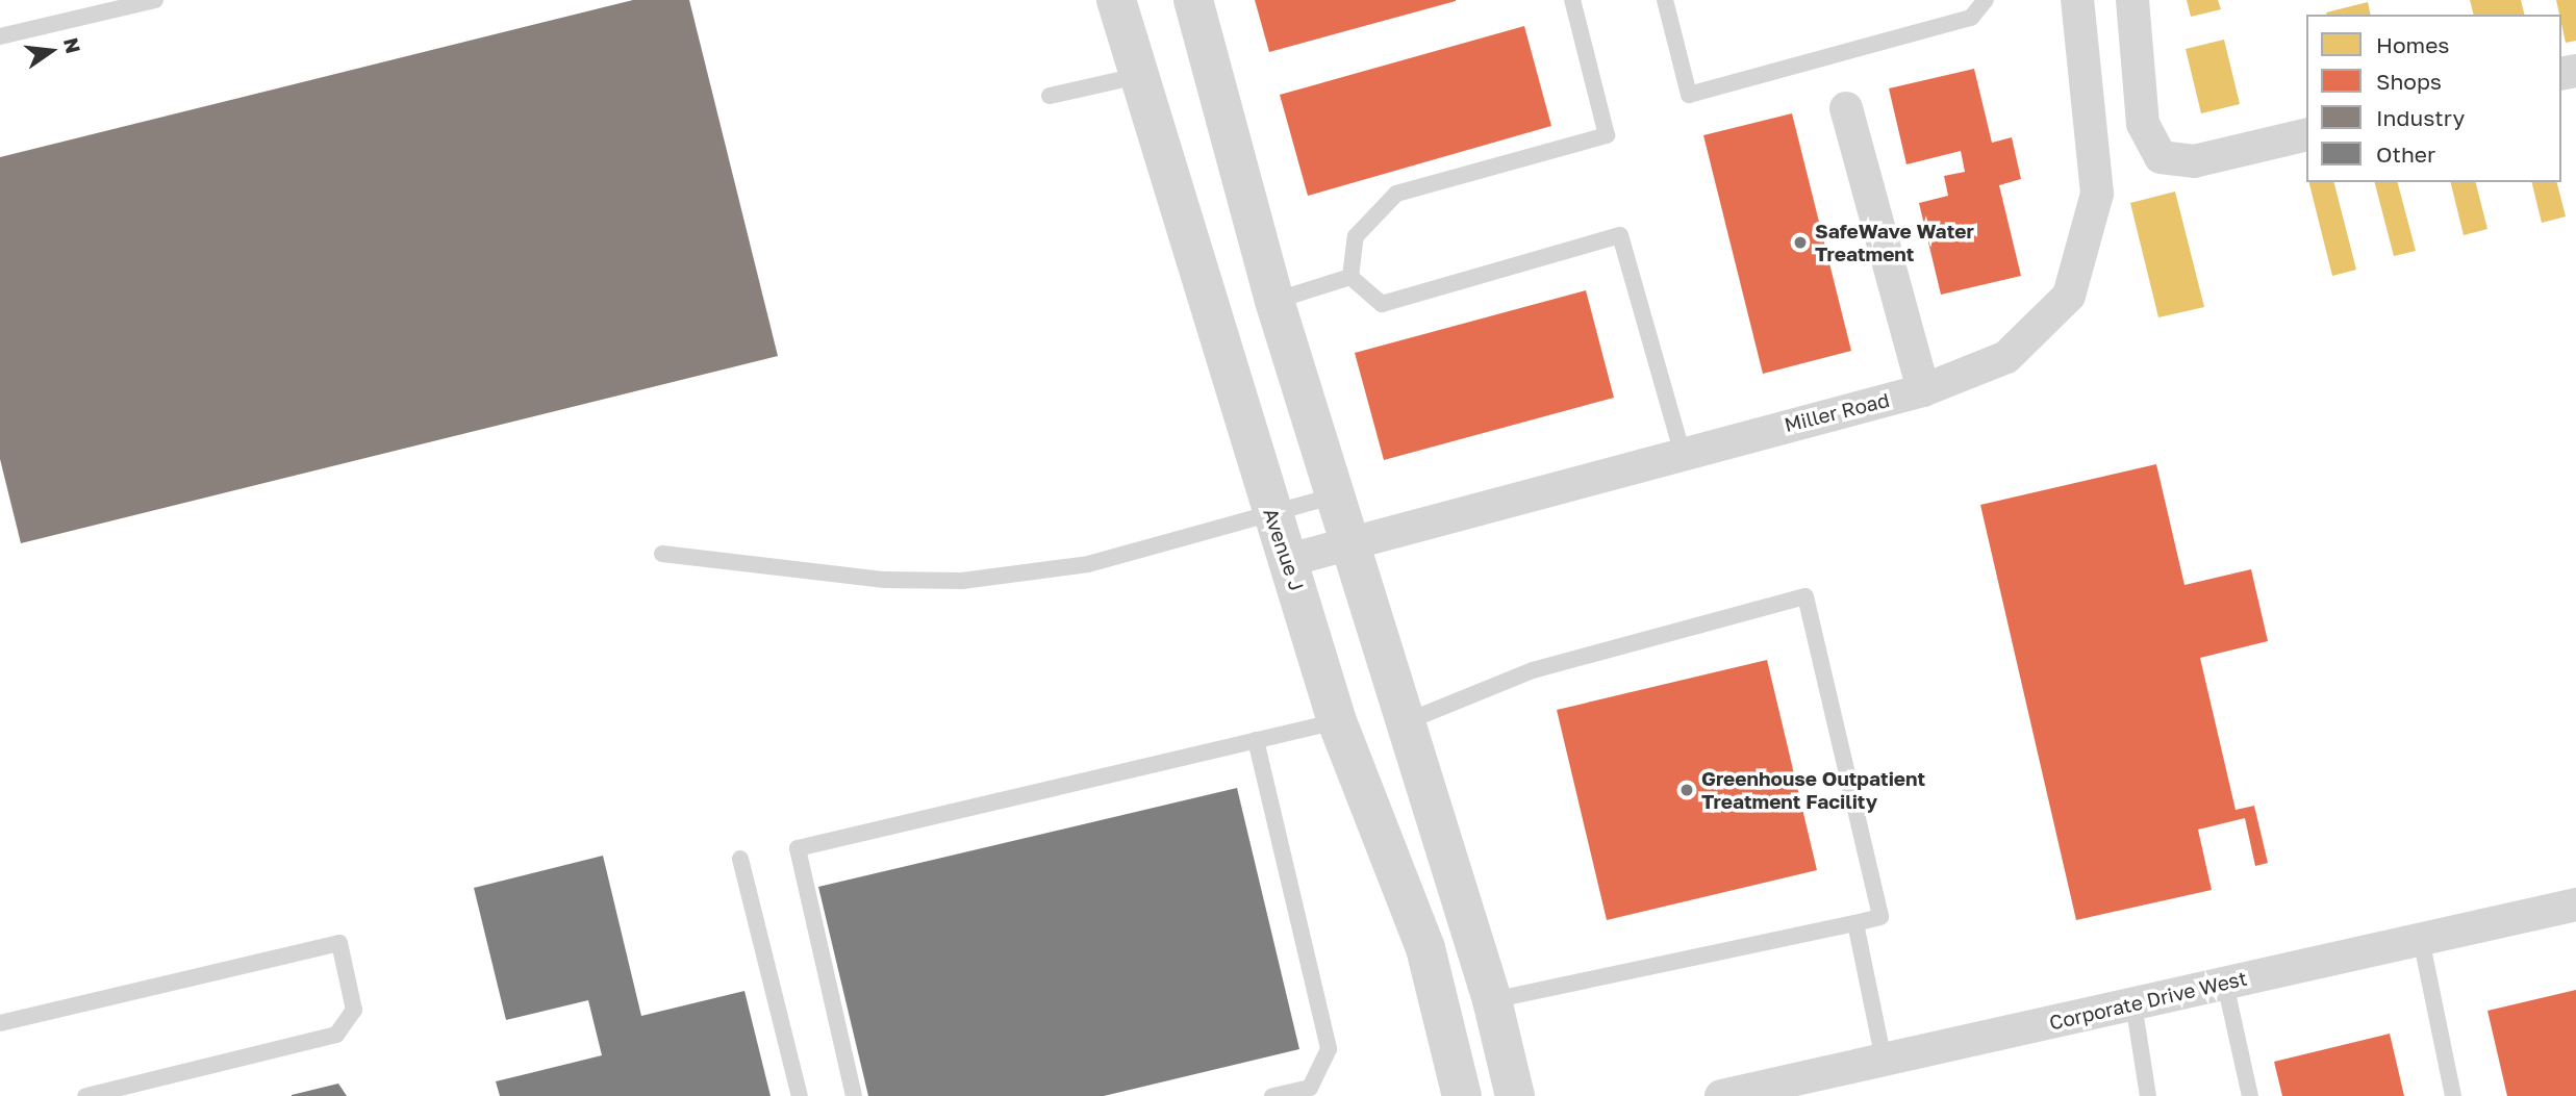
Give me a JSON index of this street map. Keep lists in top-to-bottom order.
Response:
{
  "streets": {
    "street": ["Miller Road", "Avenue J", "Corporate Drive West"]
  },
  "crossings": [
    ["Miller Road", "Avenue J"]
  ],
  "places": ["SafeWave Water Treatment", "Greenhouse Outpatient Treatment Facility"],
  "legend": [
    "Homes",
    "Shops",
    "Industry",
    "Other"
  ],
  "north": "right"
}
